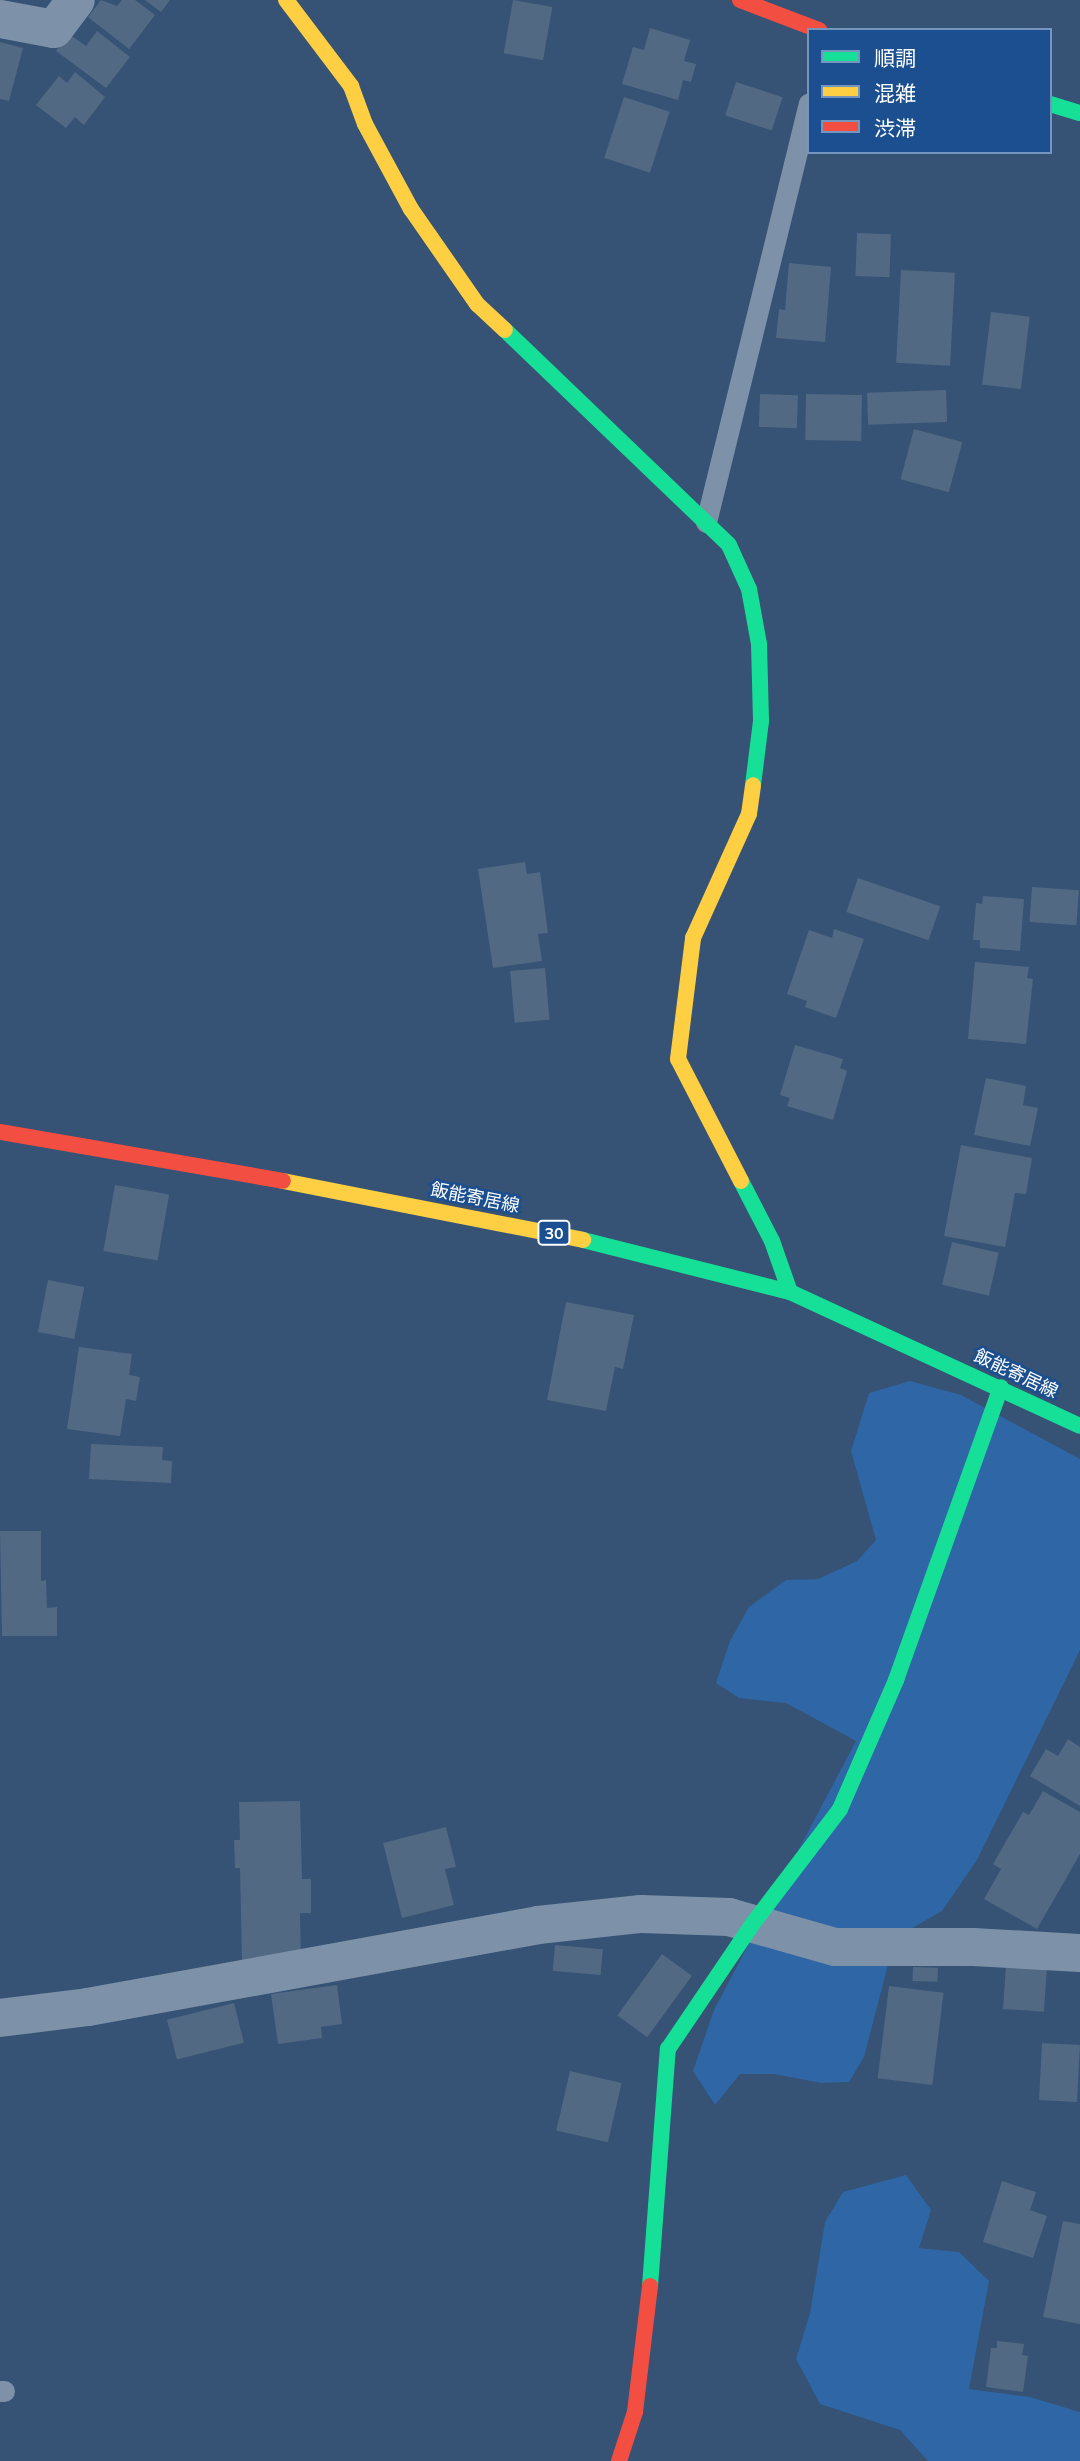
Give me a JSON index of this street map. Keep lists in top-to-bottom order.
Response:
{
  "streets": {
    "street": ["飯能寄居線", "30"]
  },
  "legend": ["順調", "混雑", "渋滞"]
}
